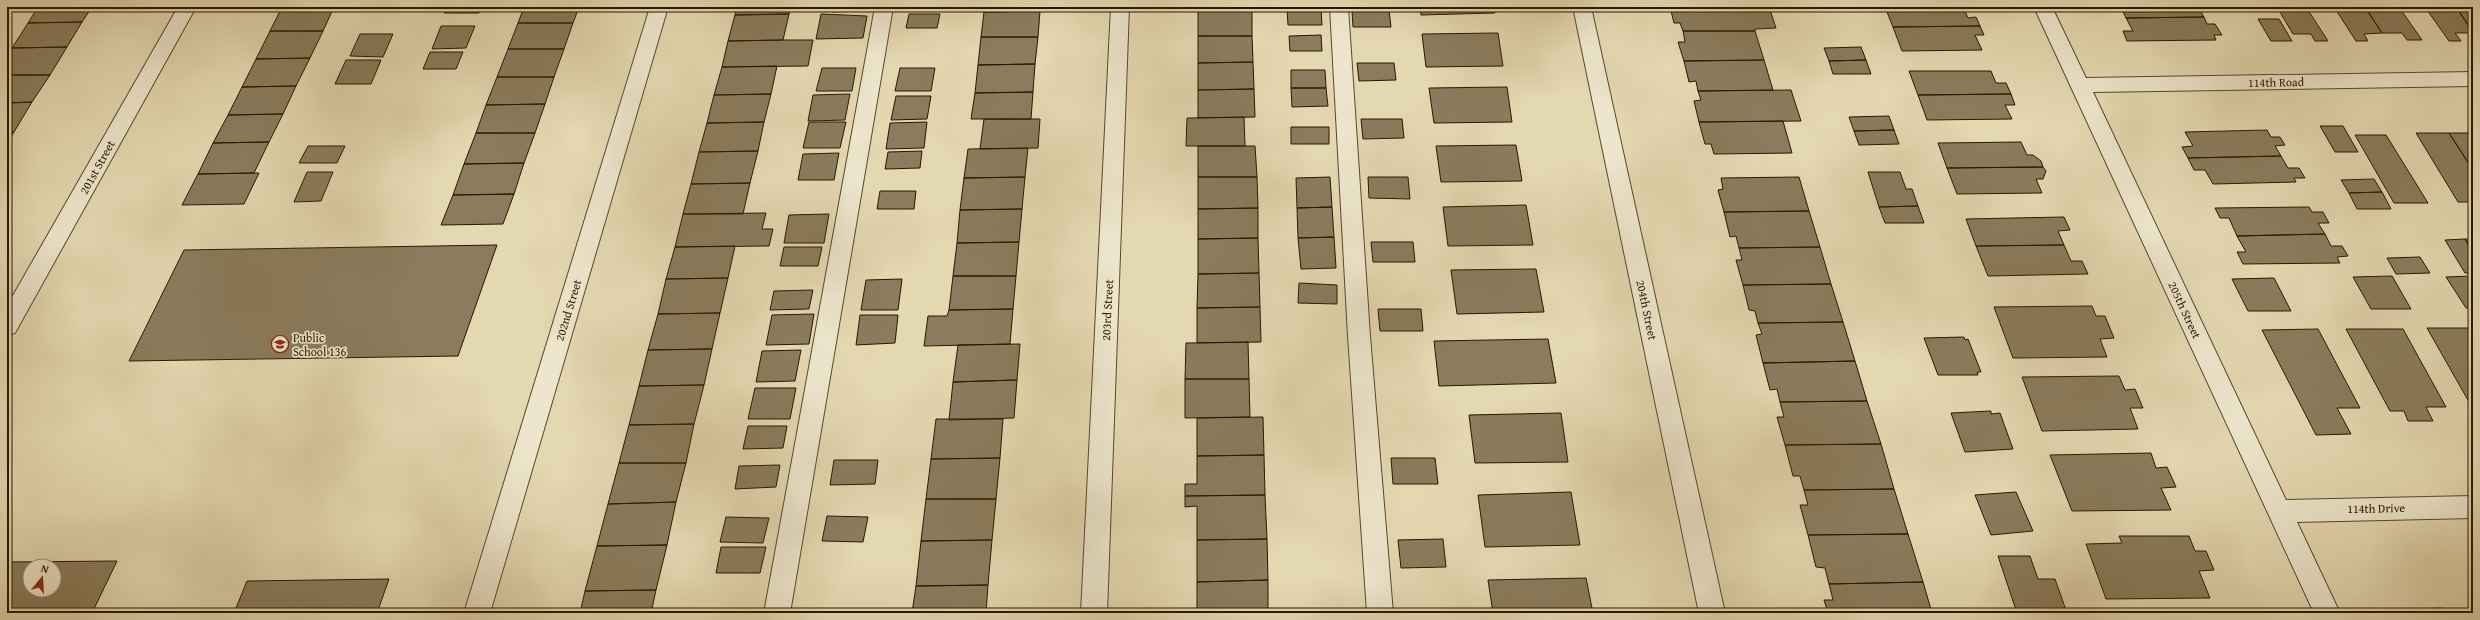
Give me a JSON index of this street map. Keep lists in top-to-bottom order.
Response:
{
  "streets": {
    "street": [
      "114th Road",
      "201st Street",
      "202nd Street",
      "203rd Street",
      "204th Street",
      "205th Street",
      "114th Drive"
    ]
  },
  "crossings": [
    ["114th Road", "205th Street"],
    ["205th Street", "114th Drive"]
  ],
  "places": {
    "school or university": ["Public School 136"]
  },
  "north": "top"
}
